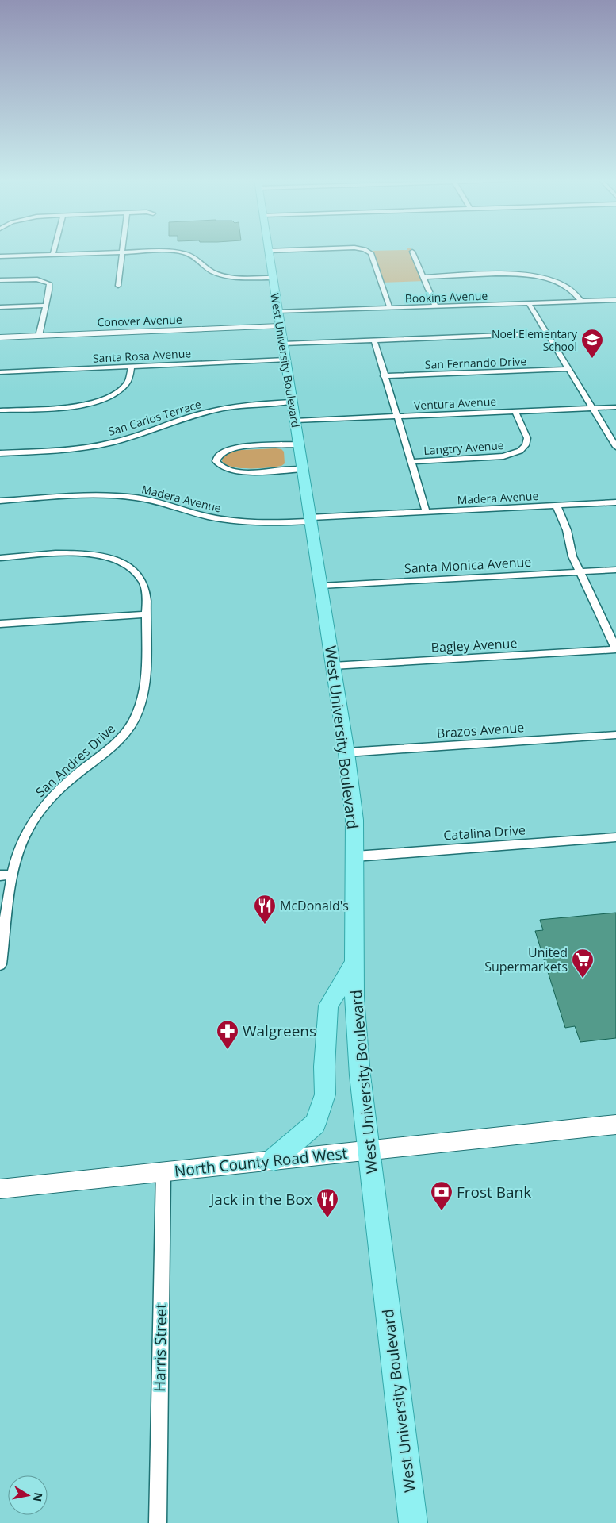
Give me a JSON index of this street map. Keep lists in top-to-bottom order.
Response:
{
  "streets": {
    "main road": ["West University Boulevard"],
    "street": [
      "Bookins Avenue",
      "Conover Avenue",
      "Santa Rosa Avenue",
      "San Fernando Drive",
      "Ventura Avenue",
      "San Carlos Terrace",
      "Langtry Avenue",
      "Madera Avenue",
      "Santa Monica Avenue",
      "Bagley Avenue",
      "Brazos Avenue",
      "San Andres Drive",
      "Catalina Drive",
      "North County Road West",
      "Harris Street"
    ]
  },
  "crossings": [
    ["Bookins Avenue", "West University Boulevard"],
    ["Conover Avenue", "West University Boulevard"],
    ["Santa Rosa Avenue", "West University Boulevard"],
    ["West University Boulevard", "Ventura Avenue"],
    ["West University Boulevard", "San Carlos Terrace"],
    ["West University Boulevard", "Madera Avenue"],
    ["West University Boulevard", "Santa Monica Avenue"],
    ["West University Boulevard", "Bagley Avenue"],
    ["West University Boulevard", "Brazos Avenue"],
    ["West University Boulevard", "Catalina Drive"],
    ["West University Boulevard", "North County Road West"],
    ["Ventura Avenue", "Langtry Avenue"],
    ["North County Road West", "Harris Street"]
  ],
  "places": {
    "school or university": ["Noel Elementary School"],
    "restaurant": ["McDonald's", "Jack in the Box"],
    "supermarket": ["United Supermarkets"],
    "pharmacy": ["Walgreens"],
    "bank": ["Frost Bank"]
  },
  "north": "right"
}
